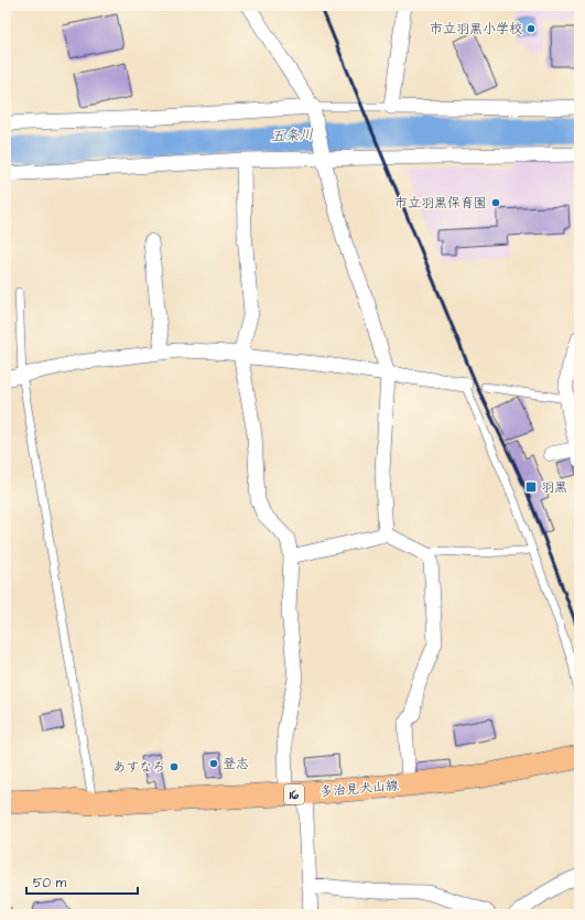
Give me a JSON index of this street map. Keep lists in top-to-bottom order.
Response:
{
  "streets": {
    "main road": ["多治見犬山線", "16"]
  },
  "water": ["五条川"],
  "places": {
    "other": [
      "市立羽黒小学校",
      "市立羽黒保育園",
      "登志",
      "あすなろ"
    ],
    "transit": ["羽黒"]
  },
  "scale_bar": "50 m"
}
